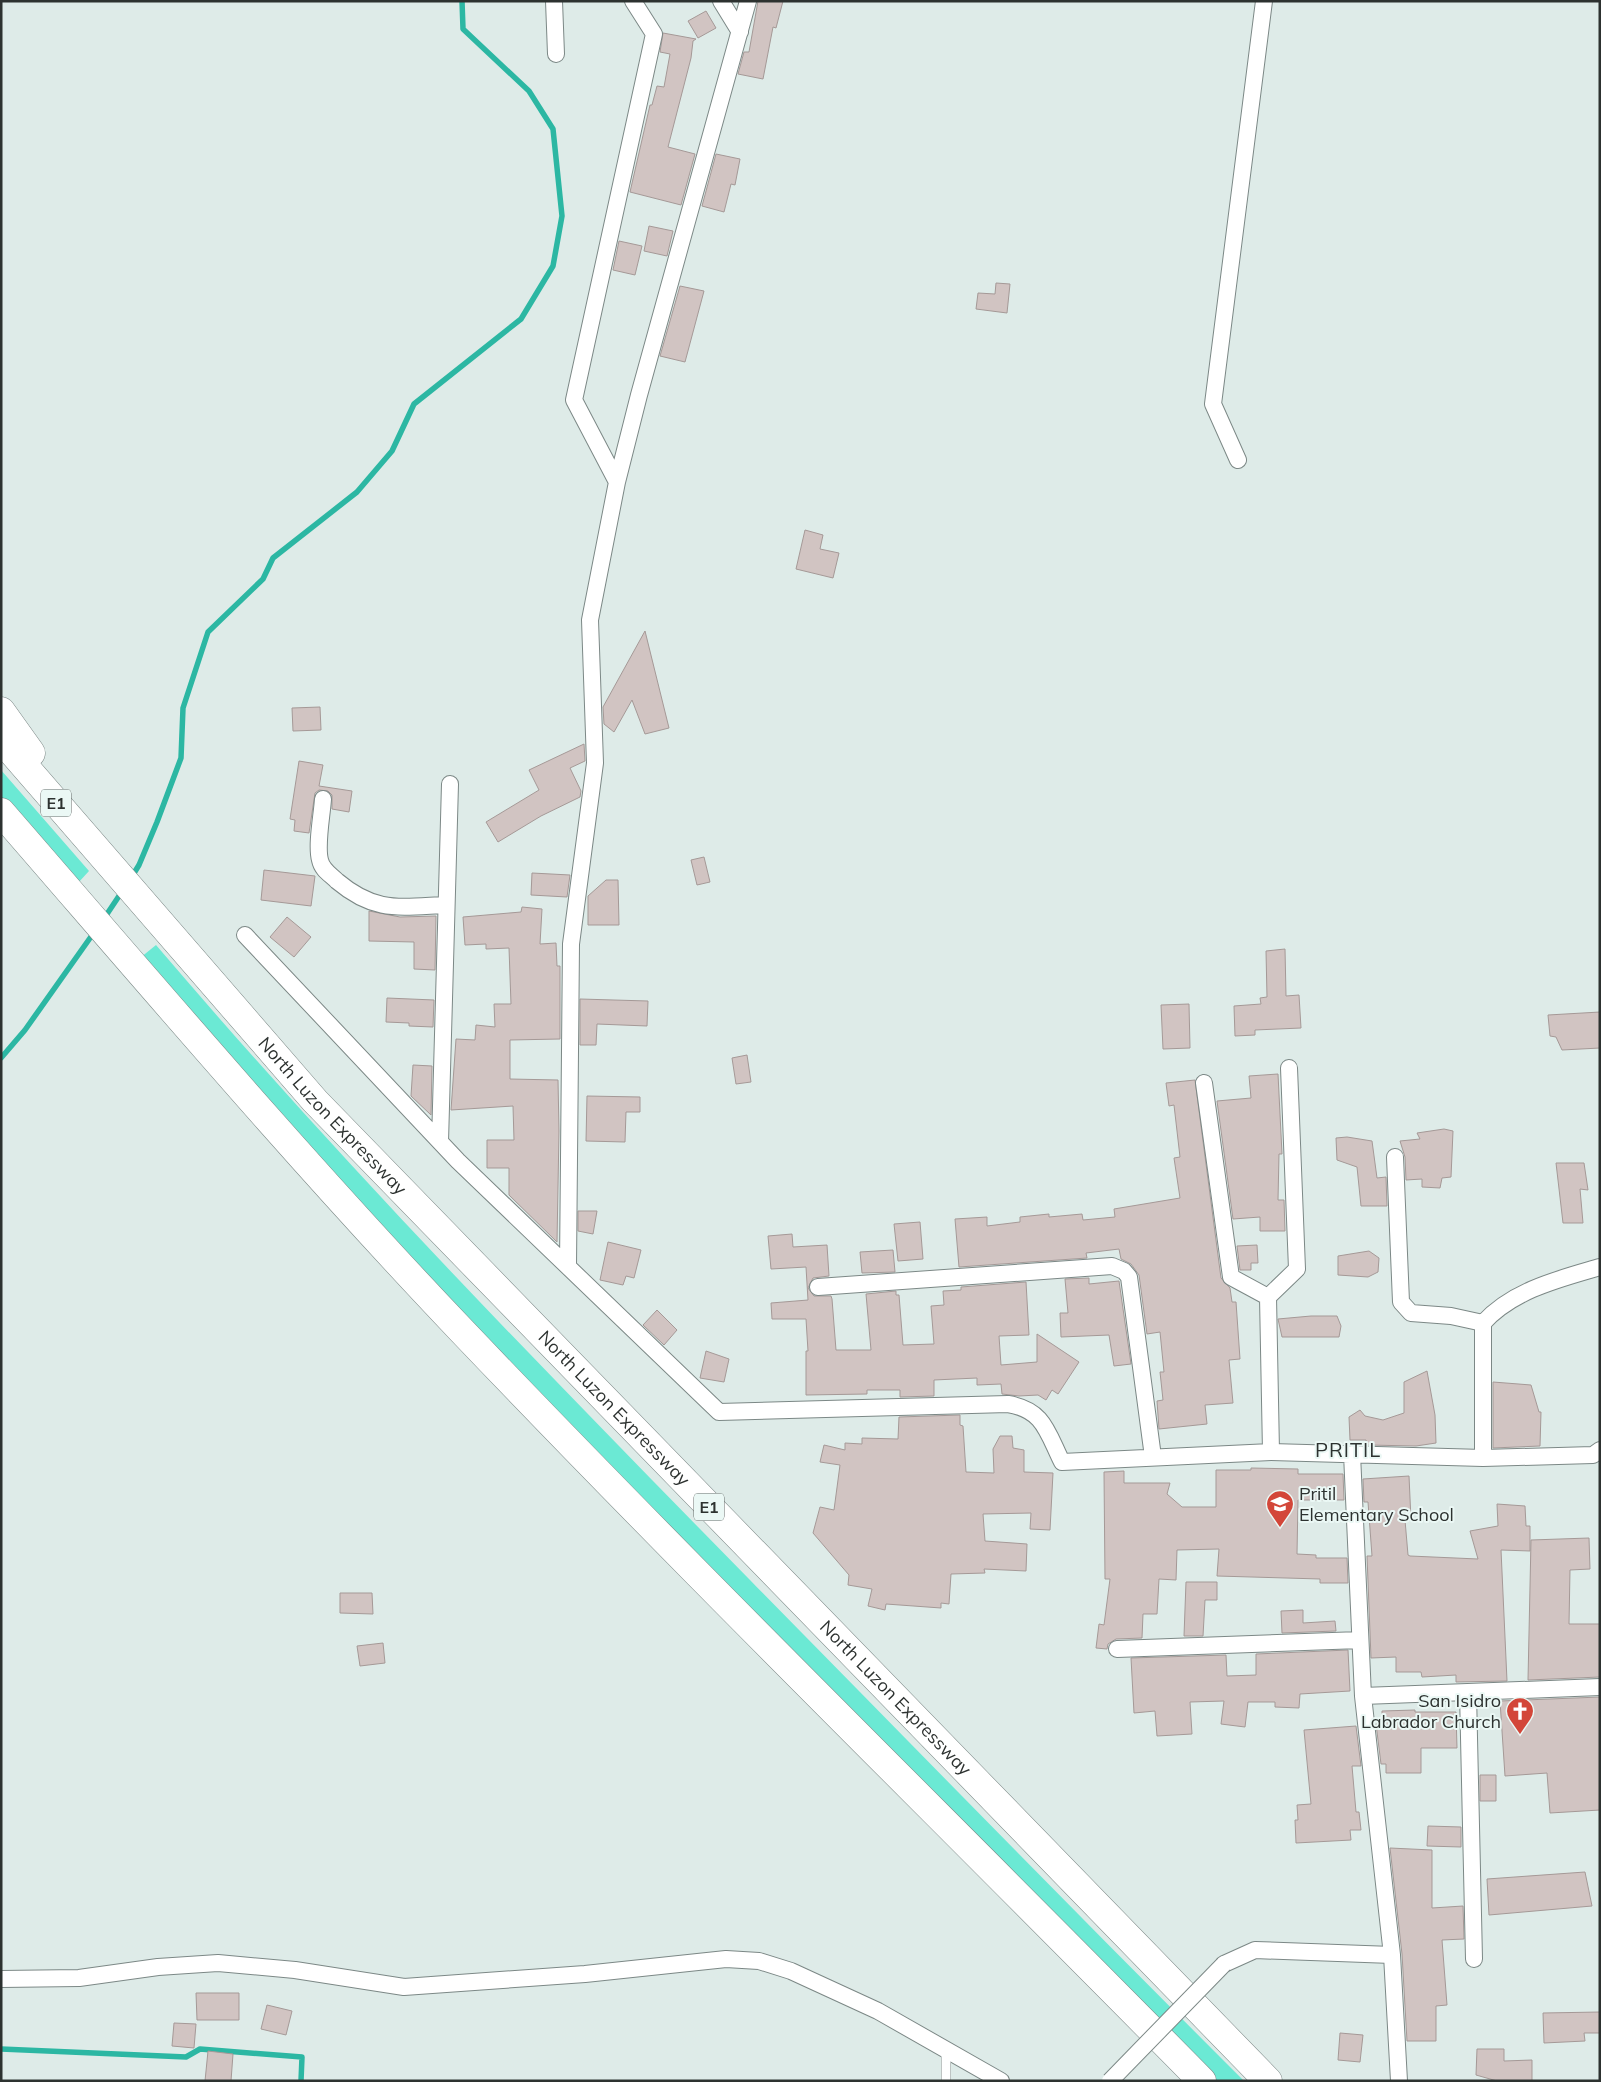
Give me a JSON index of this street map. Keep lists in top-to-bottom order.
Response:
{
  "streets": {
    "highway": ["E1", "North Luzon Expressway"]
  },
  "districts": ["PRITIL"],
  "places": {
    "school or university": ["Pritil Elementary School"],
    "church": ["San Isidro Labrador Church"]
  }
}
